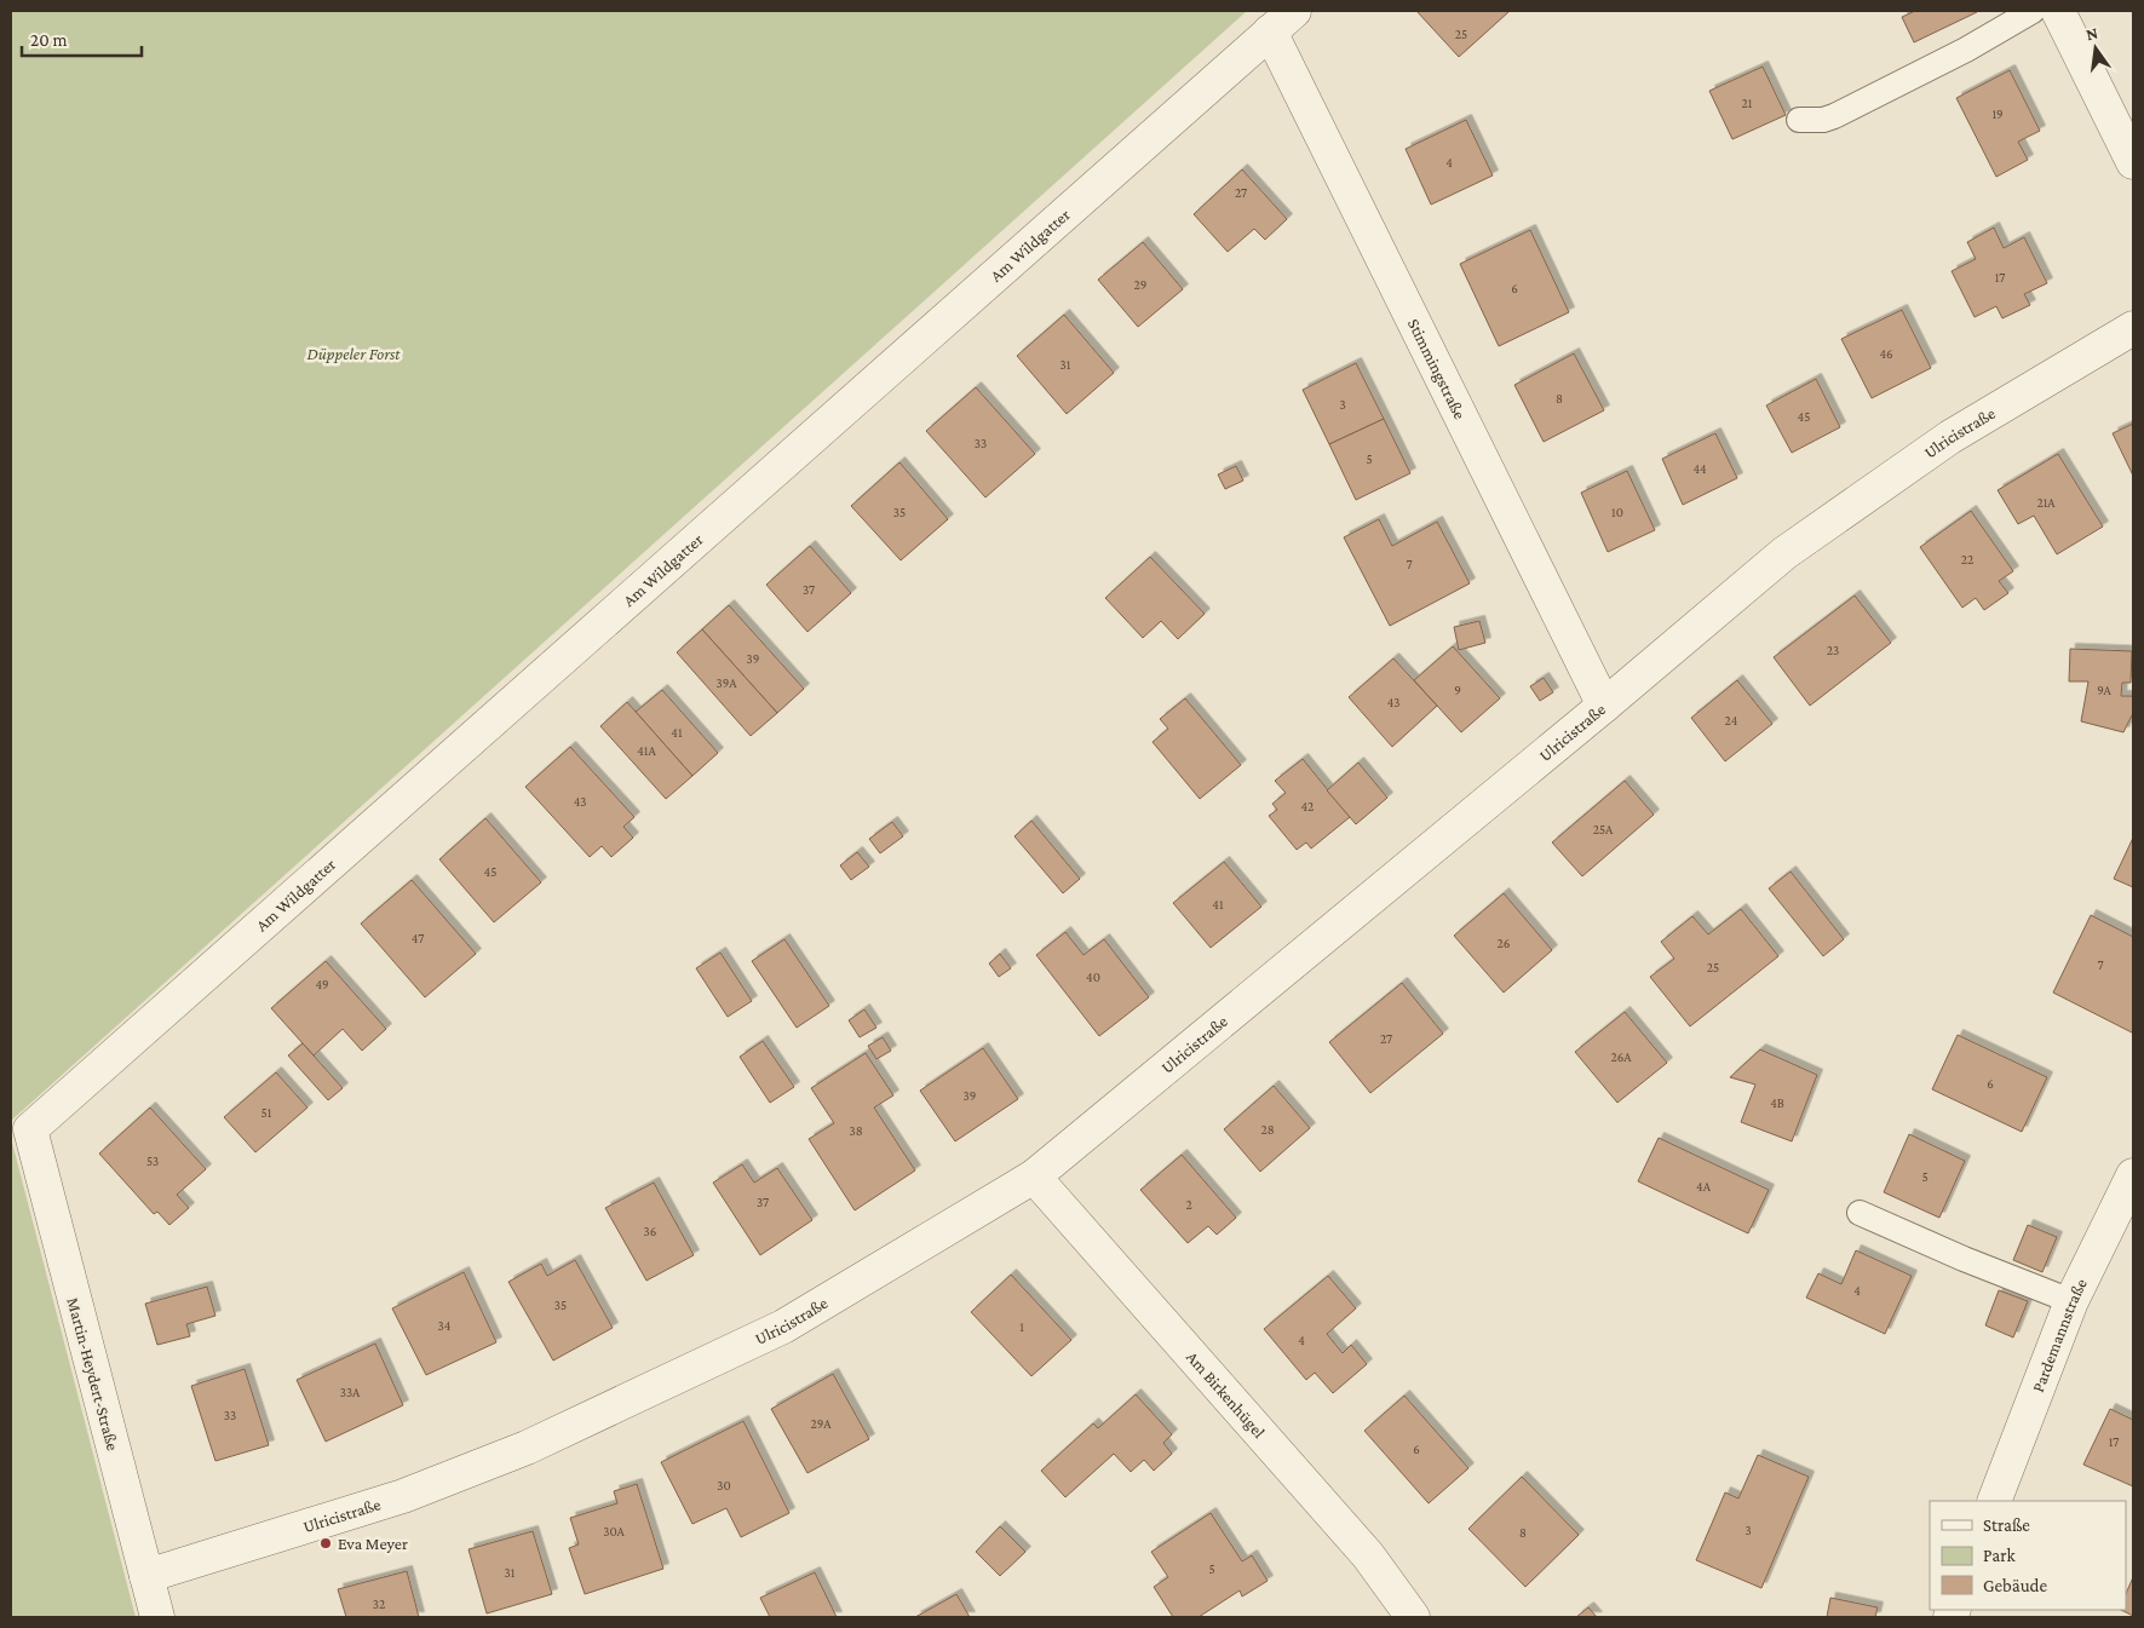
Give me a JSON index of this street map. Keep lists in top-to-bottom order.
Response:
{
  "streets": {
    "street": [
      "Am Wildgatter",
      "Stimmingstraße",
      "Ulricistraße",
      "Pardemannstraße",
      "Martin-Heydert-Straße",
      "Am Birkenhügel"
    ]
  },
  "crossings": [
    ["Am Wildgatter", "Stimmingstraße"],
    ["Am Wildgatter", "Martin-Heydert-Straße"],
    ["Stimmingstraße", "Ulricistraße"],
    ["Ulricistraße", "Martin-Heydert-Straße"],
    ["Ulricistraße", "Am Birkenhügel"]
  ],
  "parks": ["Düppeler Forst"],
  "places": ["Eva Meyer"],
  "house_numbers": [
    "25",
    "21",
    "19",
    "4",
    "27",
    "17",
    "29",
    "6",
    "46",
    "31",
    "8",
    "3",
    "45",
    "33",
    "5",
    "44",
    "21A",
    "35",
    "10",
    "22",
    "7",
    "37",
    "23",
    "39",
    "39A",
    "9",
    "9A",
    "43",
    "24",
    "41",
    "41A",
    "43",
    "42",
    "25A",
    "45",
    "41",
    "47",
    "26",
    "7",
    "25",
    "40",
    "49",
    "27",
    "26A",
    "6",
    "39",
    "4B",
    "51",
    "28",
    "38",
    "53",
    "5",
    "4A",
    "37",
    "2",
    "36",
    "4",
    "35",
    "34",
    "1",
    "4",
    "33A",
    "33",
    "29A",
    "17",
    "6",
    "30",
    "3",
    "30A",
    "8",
    "5",
    "31",
    "32"
  ],
  "legend": ["Straße", "Park", "Gebäude"],
  "scale_bar": "20 m",
  "north": "top"
}
